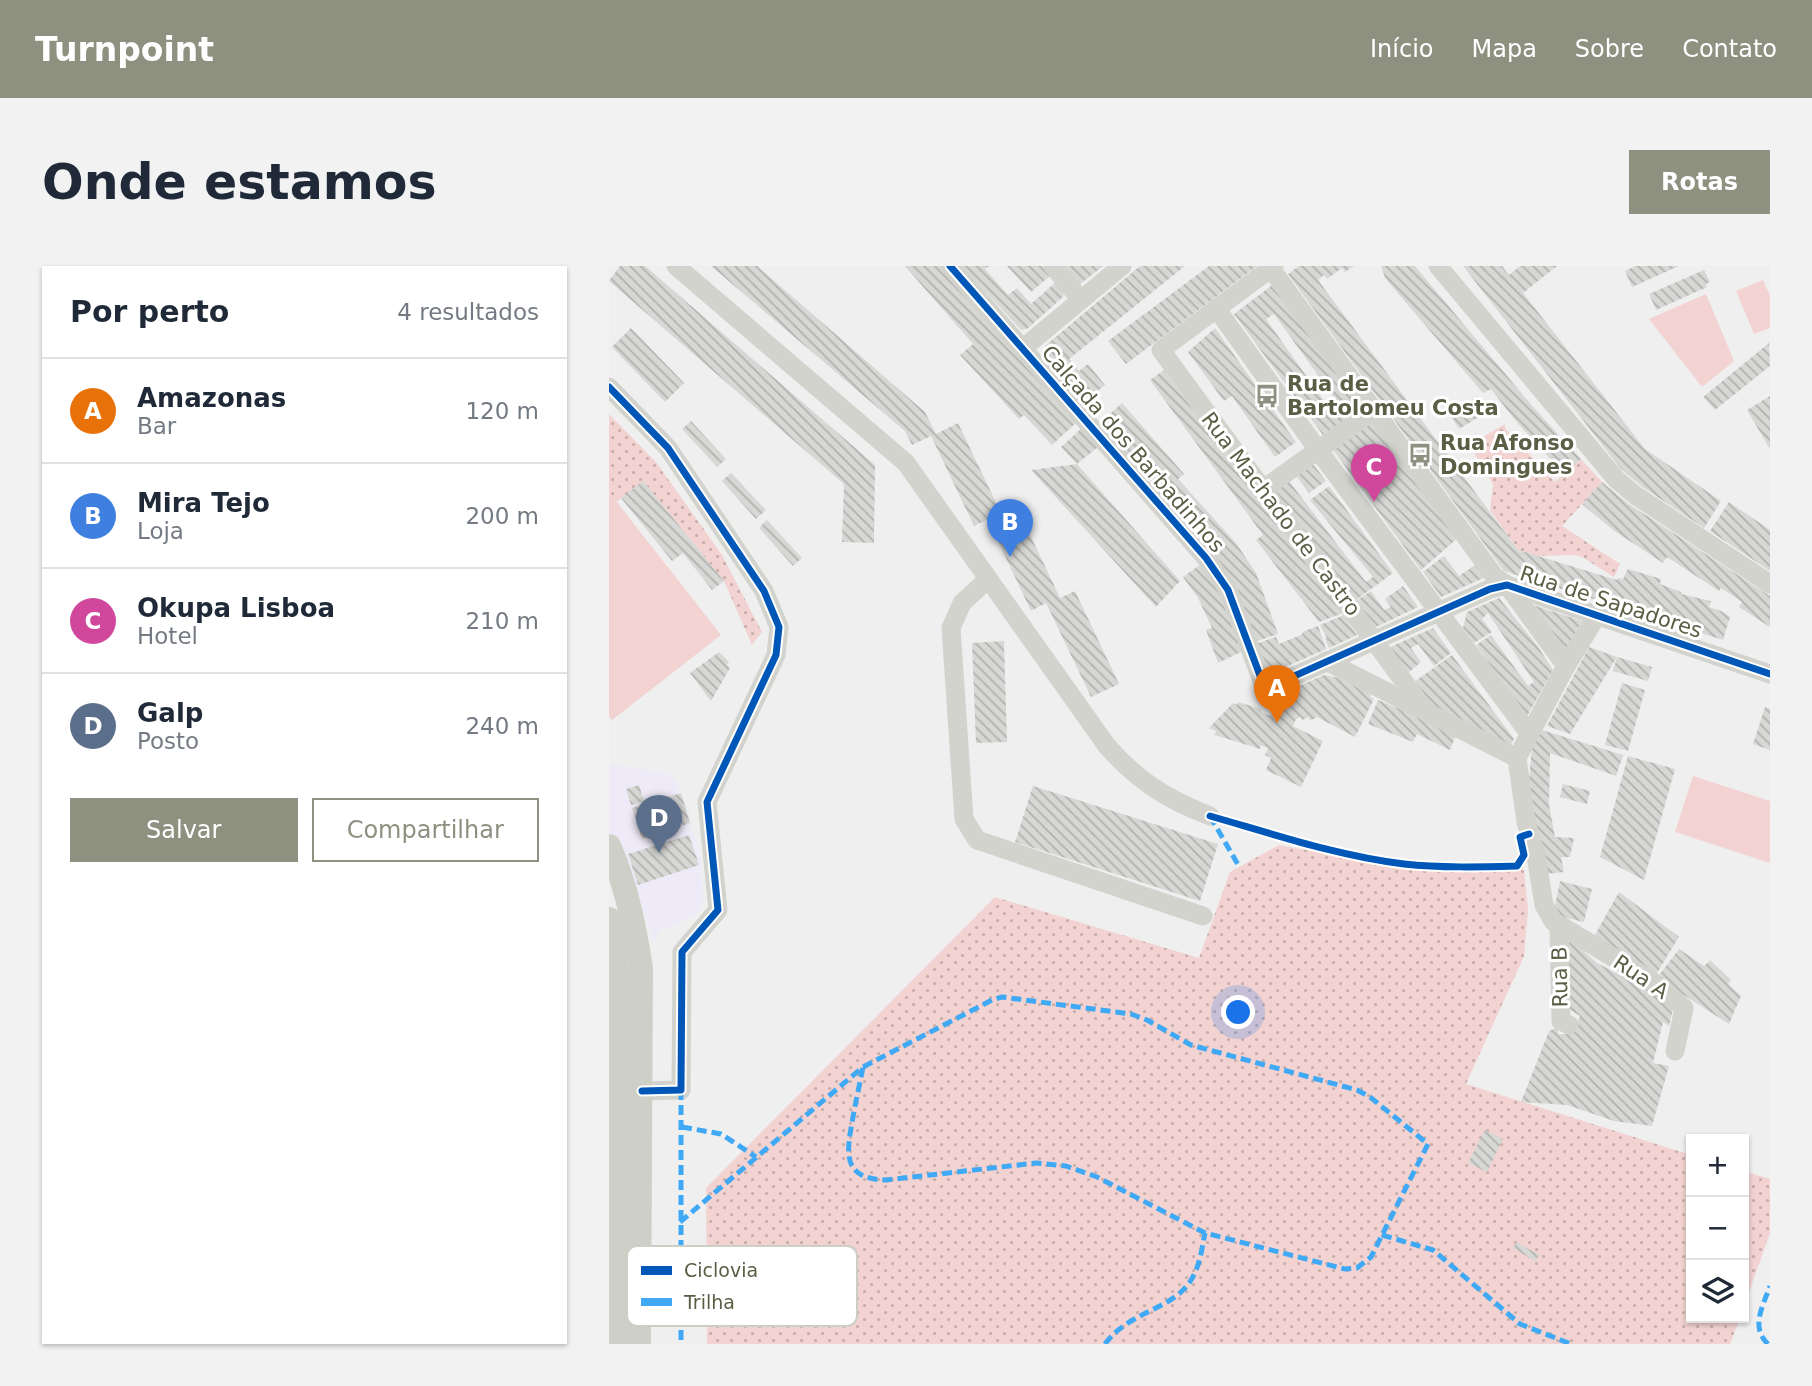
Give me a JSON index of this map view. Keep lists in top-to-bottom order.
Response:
{
  "streets": {
    "street": [
      "Calçada dos Barbadinhos",
      "Rua Machado de Castro",
      "Rua de Sapadores",
      "Rua B",
      "Rua A"
    ]
  },
  "crossings": [
    ["Calçada dos Barbadinhos", "Rua de Sapadores"],
    ["Rua Machado de Castro", "Rua de Sapadores"],
    ["Rua B", "Rua A"]
  ],
  "places": {
    "bus stop": ["Rua de Bartolomeu Costa", "Rua Afonso Domingues"]
  },
  "legend": ["Ciclovia", "Trilha"],
  "page": {
    "header": "Turnpoint",
    "nav": [
      "Início",
      "Mapa",
      "Sobre",
      "Contato"
    ],
    "buttons": [
      "Rotas",
      ["Salvar", "Compartilhar"]
    ],
    "title": "Onde estamos",
    "heading": ["Por perto", "4 resultados"],
    "list": [
      {
        "mark": "A",
        "name": "Amazonas",
        "note": "Bar",
        "value": "120 m"
      },
      {
        "mark": "B",
        "name": "Mira Tejo",
        "note": "Loja",
        "value": "200 m"
      },
      {
        "mark": "C",
        "name": "Okupa Lisboa",
        "note": "Hotel",
        "value": "210 m"
      },
      {
        "mark": "D",
        "name": "Galp",
        "note": "Posto",
        "value": "240 m"
      }
    ],
    "pins": [
      "C",
      "B",
      "A",
      "D"
    ],
    "map_buttons": ["+", "−"]
  }
}
